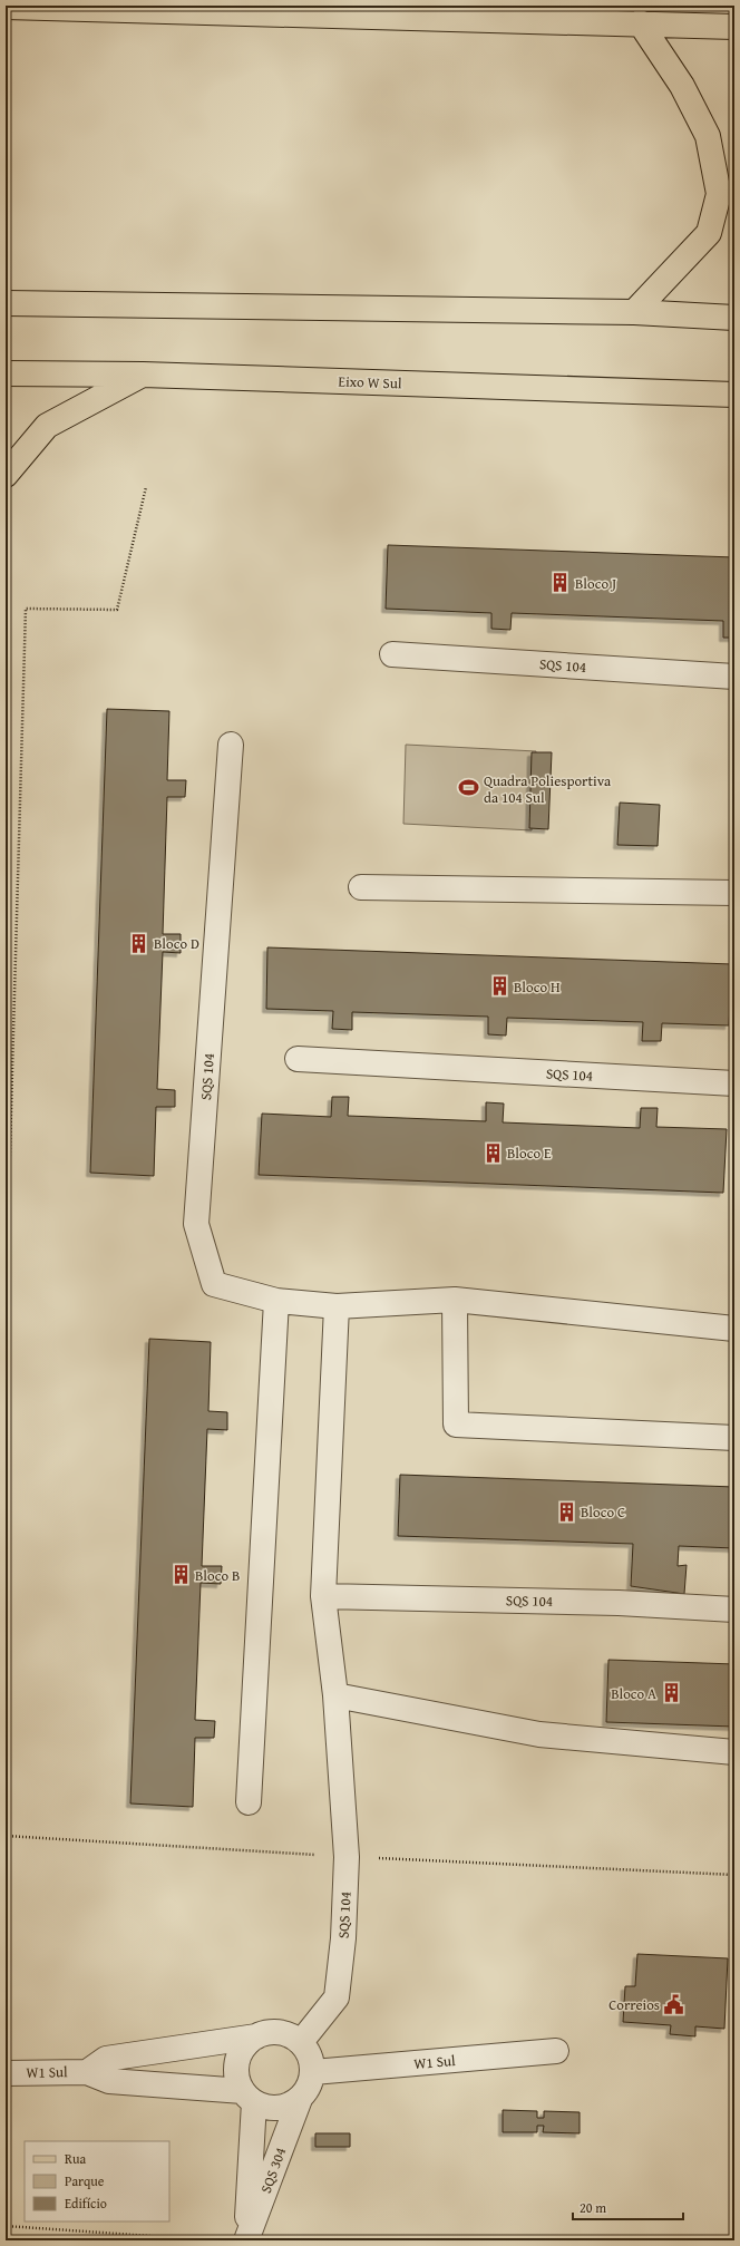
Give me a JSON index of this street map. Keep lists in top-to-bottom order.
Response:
{
  "streets": {
    "main road": ["Eixo W Sul"],
    "street": ["SQS 104", "W1 Sul", "SQS 304"]
  },
  "crossings": [
    ["SQS 104", "W1 Sul"],
    ["SQS 104", "SQS 304"],
    ["W1 Sul", "SQS 304"]
  ],
  "places": {
    "building": [
      "Bloco J",
      "Bloco D",
      "Bloco H",
      "Bloco E",
      "Bloco C",
      "Bloco B",
      "Bloco A"
    ],
    "sports": ["Quadra Poliesportiva da 104 Sul"],
    "public building": ["Correios"]
  },
  "legend": ["Rua", "Parque", "Edifício"],
  "scale_bar": "20 m"
}
